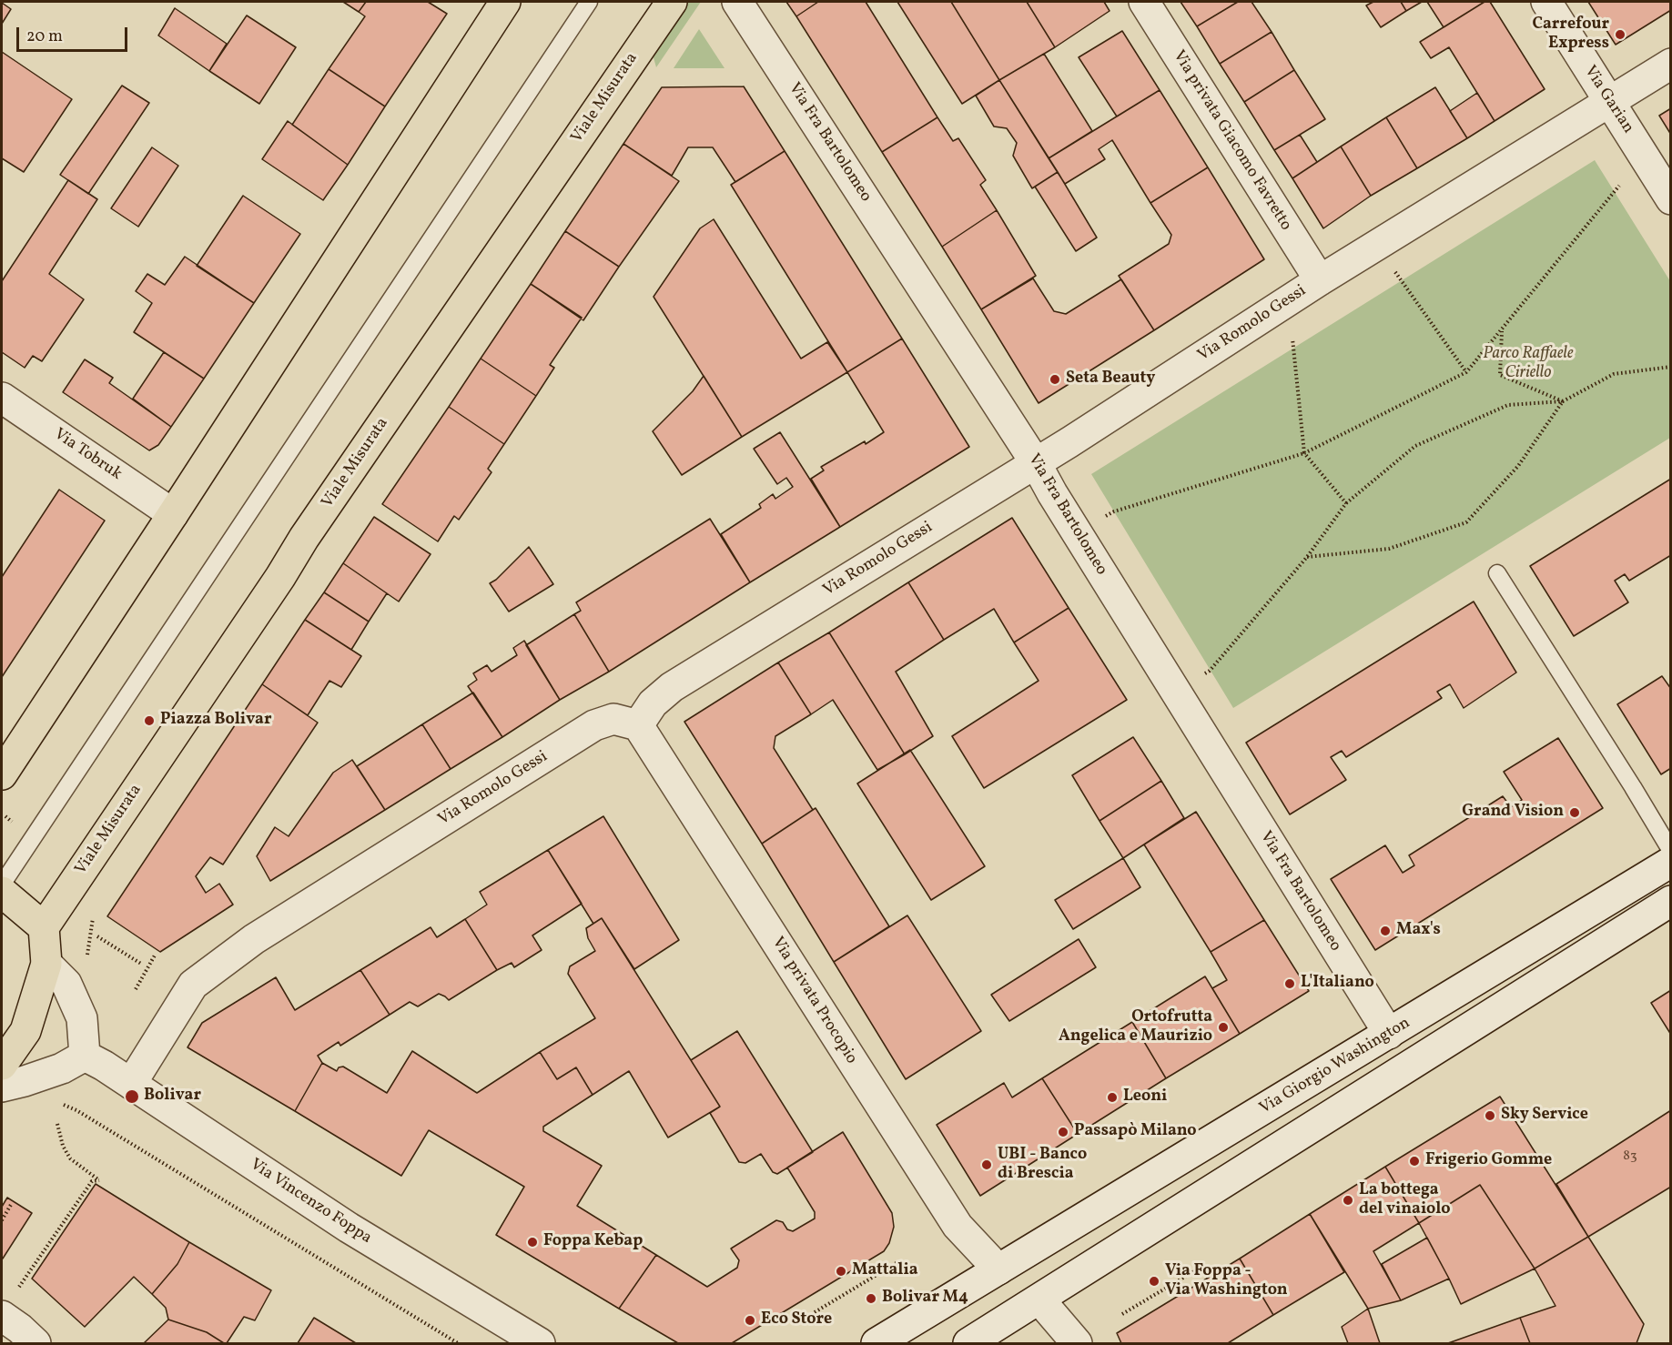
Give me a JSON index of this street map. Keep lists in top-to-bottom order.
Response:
{
  "streets": {
    "main road": ["Viale Misurata"],
    "street": [
      "Via Garian",
      "Via privata Giacomo Favretto",
      "Via Fra Bartolomeo",
      "Via Romolo Gessi",
      "Via Tobruk",
      "Via privata Procopio",
      "Via Giorgio Washington",
      "Via Vincenzo Foppa"
    ]
  },
  "crossings": [
    ["Via Garian", "Via Romolo Gessi"],
    ["Via privata Giacomo Favretto", "Via Romolo Gessi"],
    ["Via Fra Bartolomeo", "Via Romolo Gessi"],
    ["Via Fra Bartolomeo", "Via Giorgio Washington"],
    ["Via Romolo Gessi", "Via privata Procopio"],
    ["Via Romolo Gessi", "Via Vincenzo Foppa"],
    ["Via privata Procopio", "Via Giorgio Washington"]
  ],
  "parks": ["Parco Raffaele Ciriello"],
  "places": [
    "Carrefour Express",
    "Seta Beauty",
    "Piazza Bolivar",
    "Grand Vision",
    "Max's",
    "L'Italiano",
    "Ortofrutta Angelica e Maurizio",
    "Bolivar",
    "Leoni",
    "Sky Service",
    "Passapò Milano",
    "Frigerio Gomme",
    "UBI - Banco di Brescia",
    "La bottega del vinaiolo",
    "Foppa Kebap",
    "Mattalia",
    "Via Foppa - Via Washington",
    "Bolivar M4",
    "Eco Store"
  ],
  "house_numbers": ["83"],
  "scale_bar": "20 m"
}
